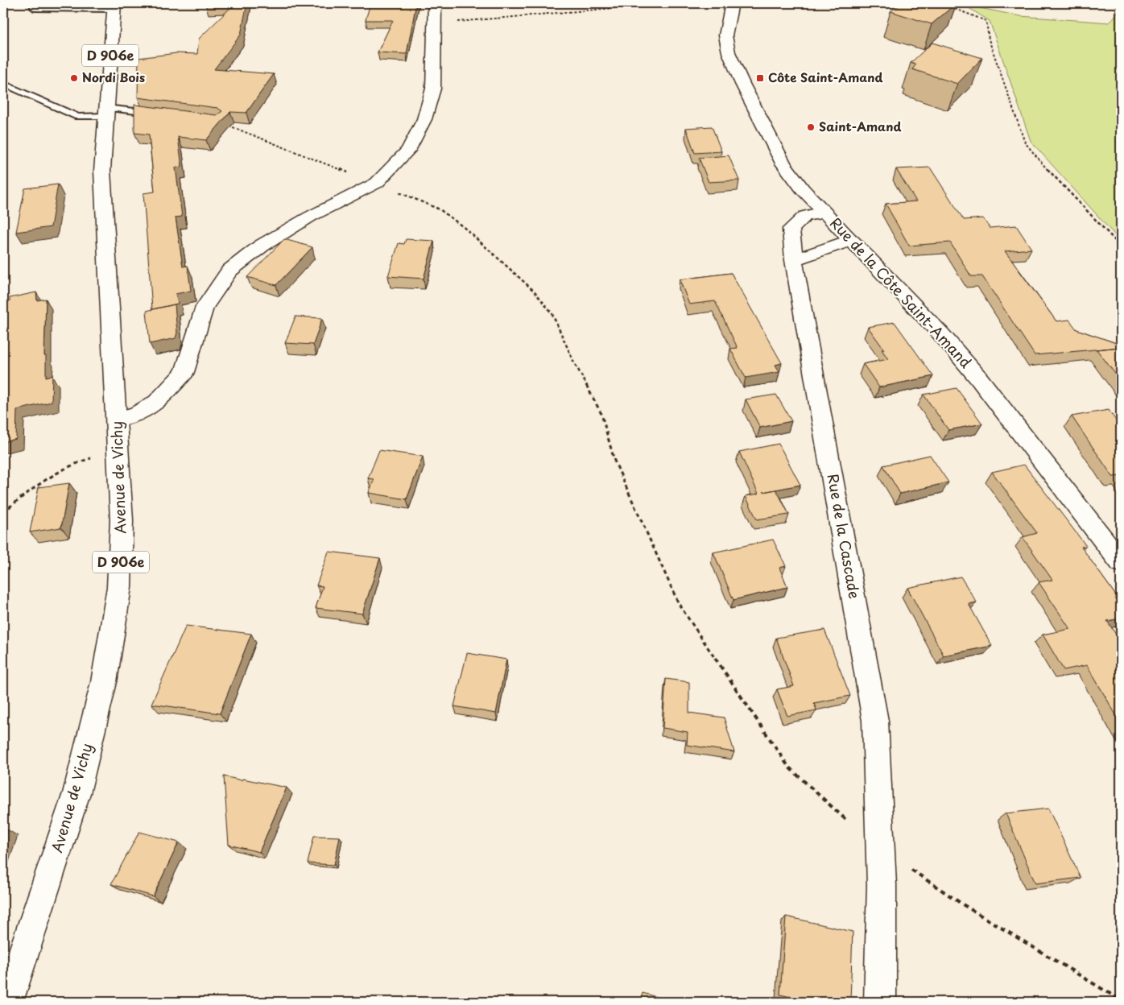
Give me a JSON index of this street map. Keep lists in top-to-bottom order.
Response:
{
  "streets": {
    "main road": [
      "D 906e",
      "Rue de la Côte Saint-Amand",
      "Avenue de Vichy",
      "Rue de la Cascade"
    ]
  },
  "crossings": [
    ["D 906e", "Avenue de Vichy"],
    ["Rue de la Côte Saint-Amand", "Rue de la Cascade"]
  ],
  "places": {
    "other": ["Nordi Bois", "Saint-Amand"],
    "transit": ["Côte Saint-Amand"]
  }
}
